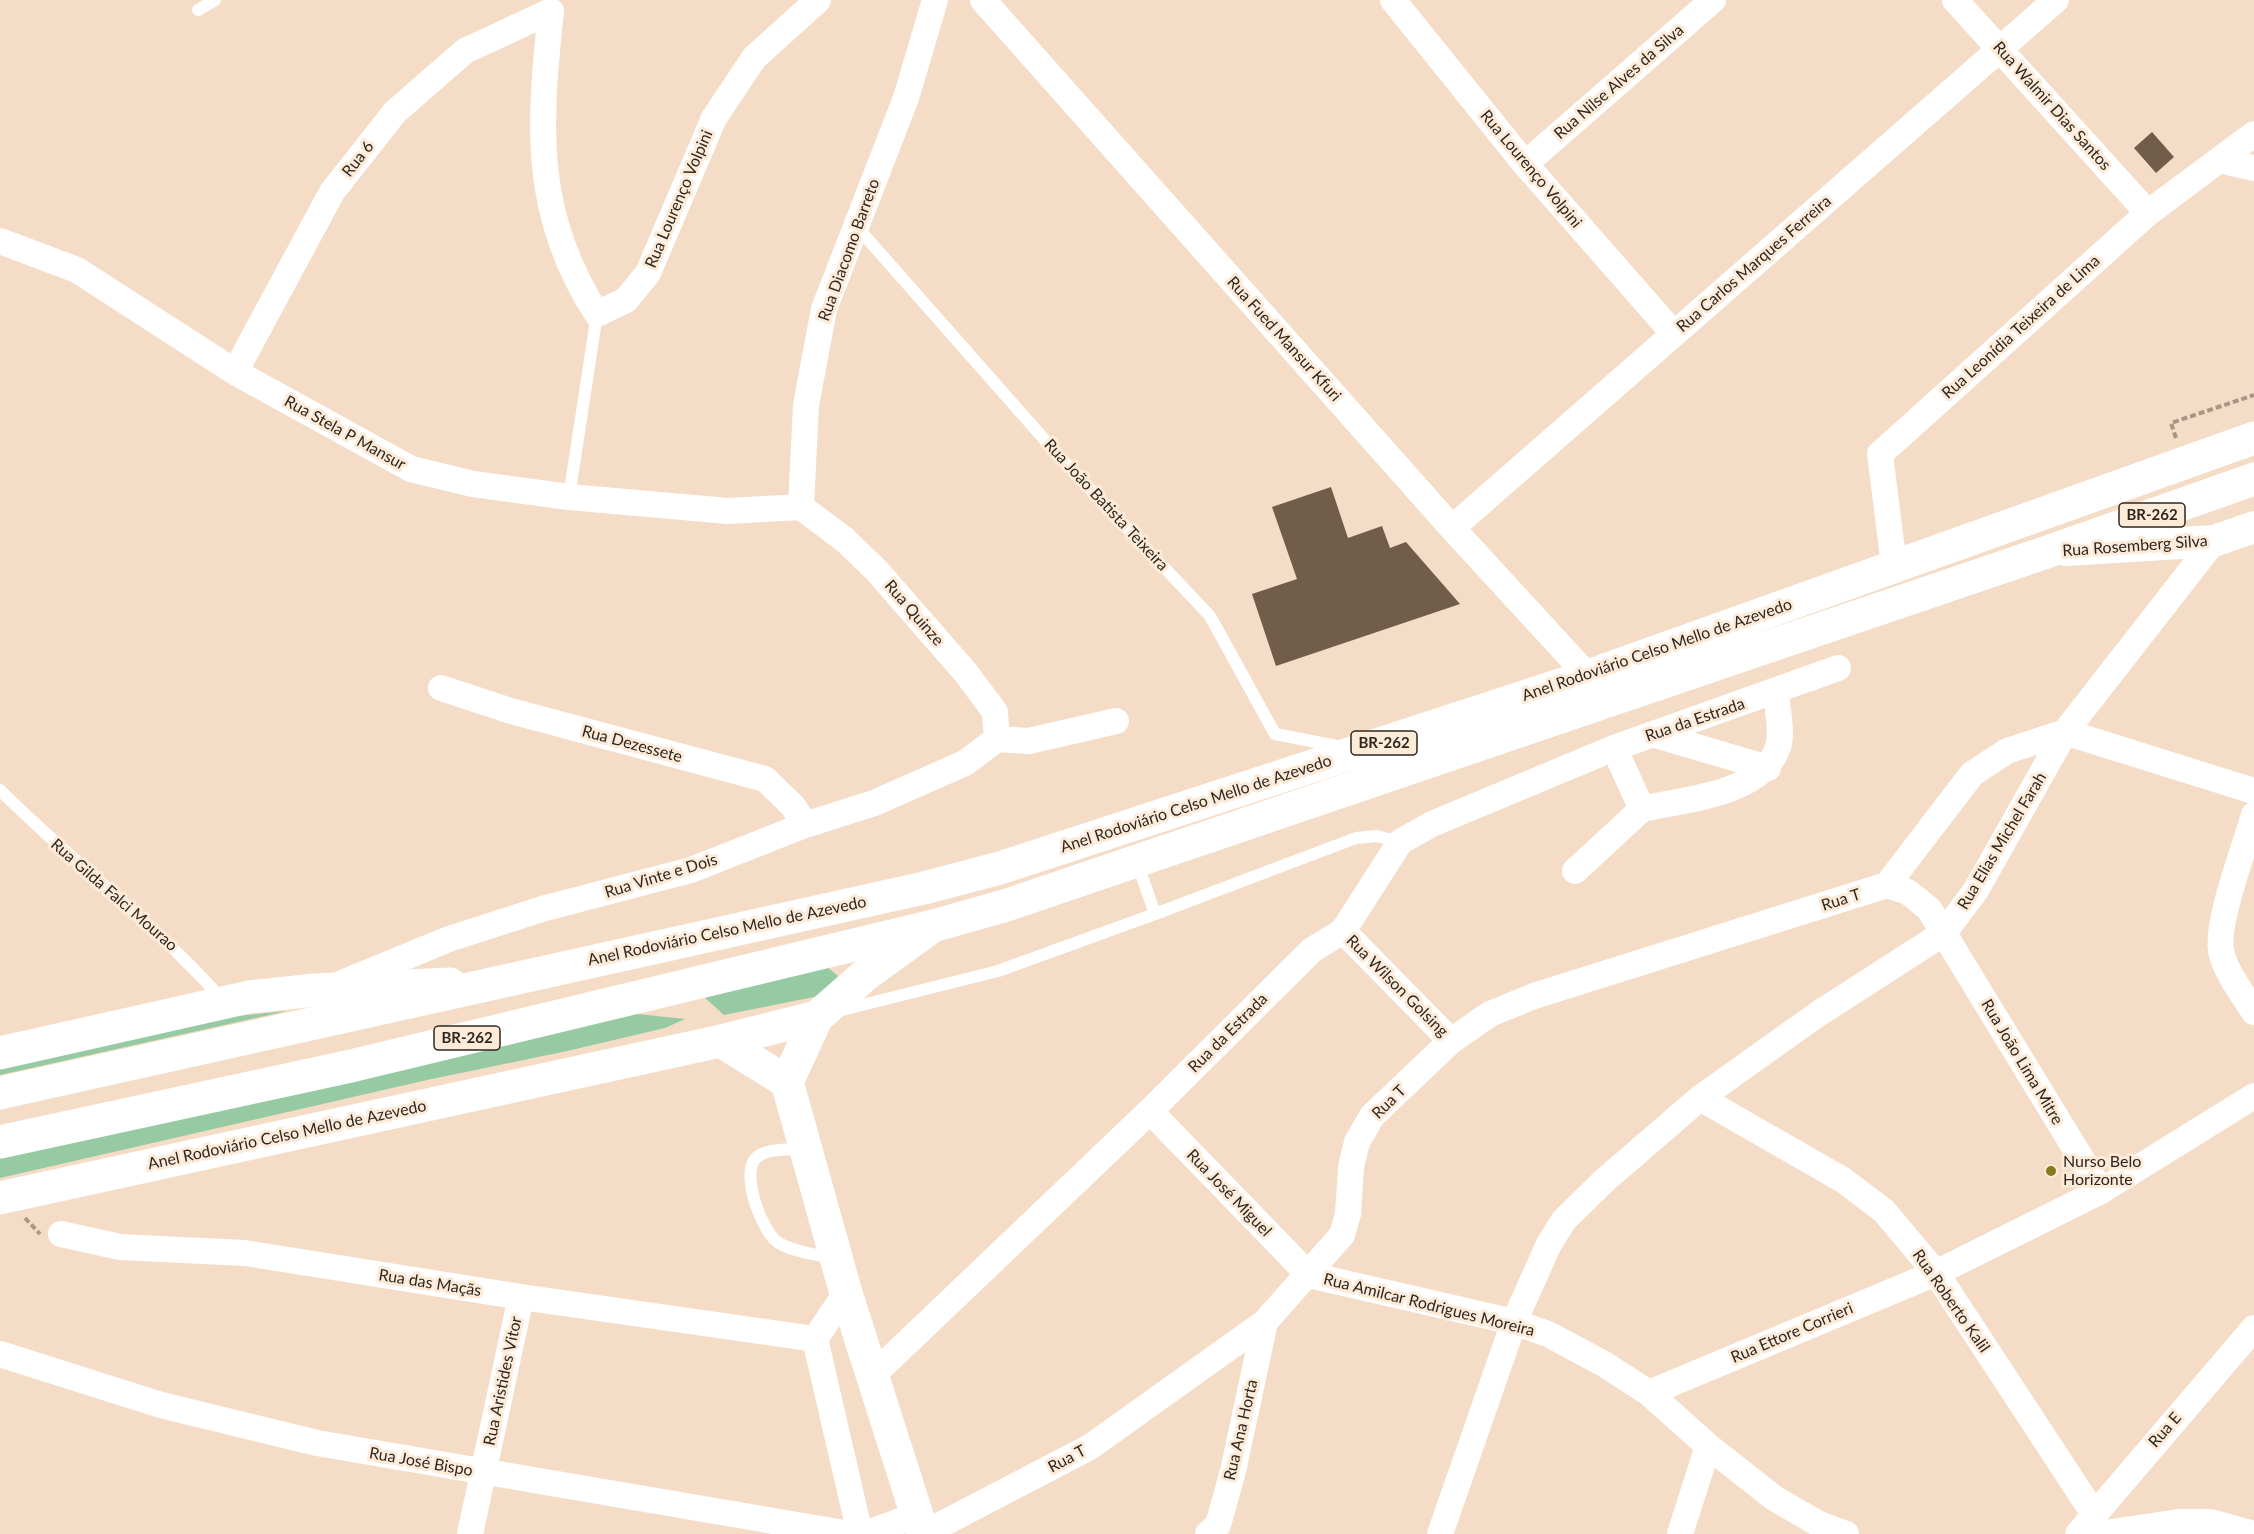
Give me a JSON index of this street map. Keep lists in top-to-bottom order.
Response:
{
  "streets": {
    "main road": ["BR-262", "Anel Rodoviário Celso Mello de Azevedo"],
    "street": [
      "Rua Nilse Alves da Silva",
      "Rua Walmir Dias Santos",
      "Rua 6",
      "Rua Lourenço Volpini",
      "Rua Diacomo Barreto",
      "Rua Carlos Marques Ferreira",
      "Rua Leonídia Teixeira de Lima",
      "Rua Fued Mansur Kfuri",
      "Rua Stela P Mansur",
      "Rua Rosemberg Silva",
      "Rua Quinze",
      "Rua da Estrada",
      "Rua Dezessete",
      "Rua Elias Michel Farah",
      "Rua Vinte e Dois",
      "Rua T",
      "Rua Wilson Golsing",
      "Rua João Lima Mitre",
      "Rua José Miguel",
      "Rua das Maçãs",
      "Rua Roberto Kalil",
      "Rua Amilcar Rodrigues Moreira",
      "Rua Ettore Corrieri",
      "Rua Aristides Vitor",
      "Rua Ana Horta",
      "Rua E",
      "Rua José Bispo"
    ],
    "lane": ["Rua João Batista Teixeira", "Rua Gilda Falci Mourao"]
  },
  "crossings": [
    ["Rua Nilse Alves da Silva", "Rua Lourenço Volpini"],
    ["Rua Walmir Dias Santos", "Rua Carlos Marques Ferreira"],
    ["Rua Walmir Dias Santos", "Rua Leonídia Teixeira de Lima"],
    ["Rua 6", "Rua Stela P Mansur"],
    ["Rua Lourenço Volpini", "Rua Carlos Marques Ferreira"],
    ["Rua Diacomo Barreto", "Rua Stela P Mansur"],
    ["Rua Diacomo Barreto", "Rua João Batista Teixeira"],
    ["Rua Diacomo Barreto", "Rua Quinze"],
    ["Rua Carlos Marques Ferreira", "Rua Fued Mansur Kfuri"],
    ["Rua Leonídia Teixeira de Lima", "Anel Rodoviário Celso Mello de Azevedo"],
    ["Rua Fued Mansur Kfuri", "Anel Rodoviário Celso Mello de Azevedo"],
    ["Rua Stela P Mansur", "Rua Quinze"],
    ["Rua João Batista Teixeira", "Anel Rodoviário Celso Mello de Azevedo"],
    ["Rua Rosemberg Silva", "Anel Rodoviário Celso Mello de Azevedo"],
    ["Rua Rosemberg Silva", "Rua Elias Michel Farah"],
    ["Rua Quinze", "Rua Vinte e Dois"],
    ["Anel Rodoviário Celso Mello de Azevedo", "Rua Vinte e Dois"],
    ["Anel Rodoviário Celso Mello de Azevedo", "Rua Gilda Falci Mourao"],
    ["Rua da Estrada", "Rua Wilson Golsing"],
    ["Rua da Estrada", "Rua José Miguel"],
    ["Rua Dezessete", "Rua Vinte e Dois"],
    ["Rua Elias Michel Farah", "Rua João Lima Mitre"],
    ["Rua Elias Michel Farah", "Rua Roberto Kalil"],
    ["Rua Elias Michel Farah", "Rua Amilcar Rodrigues Moreira"],
    ["Rua T", "Rua Wilson Golsing"],
    ["Rua T", "Rua José Miguel"],
    ["Rua T", "Rua Amilcar Rodrigues Moreira"],
    ["Rua T", "Rua Ana Horta"],
    ["Rua João Lima Mitre", "Rua Ettore Corrieri"],
    ["Rua José Miguel", "Rua Amilcar Rodrigues Moreira"],
    ["Rua das Maçãs", "Rua Aristides Vitor"],
    ["Rua Roberto Kalil", "Rua Ettore Corrieri"],
    ["Rua Roberto Kalil", "Rua E"],
    ["Rua Amilcar Rodrigues Moreira", "Rua Ettore Corrieri"],
    ["Rua Aristides Vitor", "Rua José Bispo"]
  ],
  "places": ["Nurso Belo Horizonte"]
}
